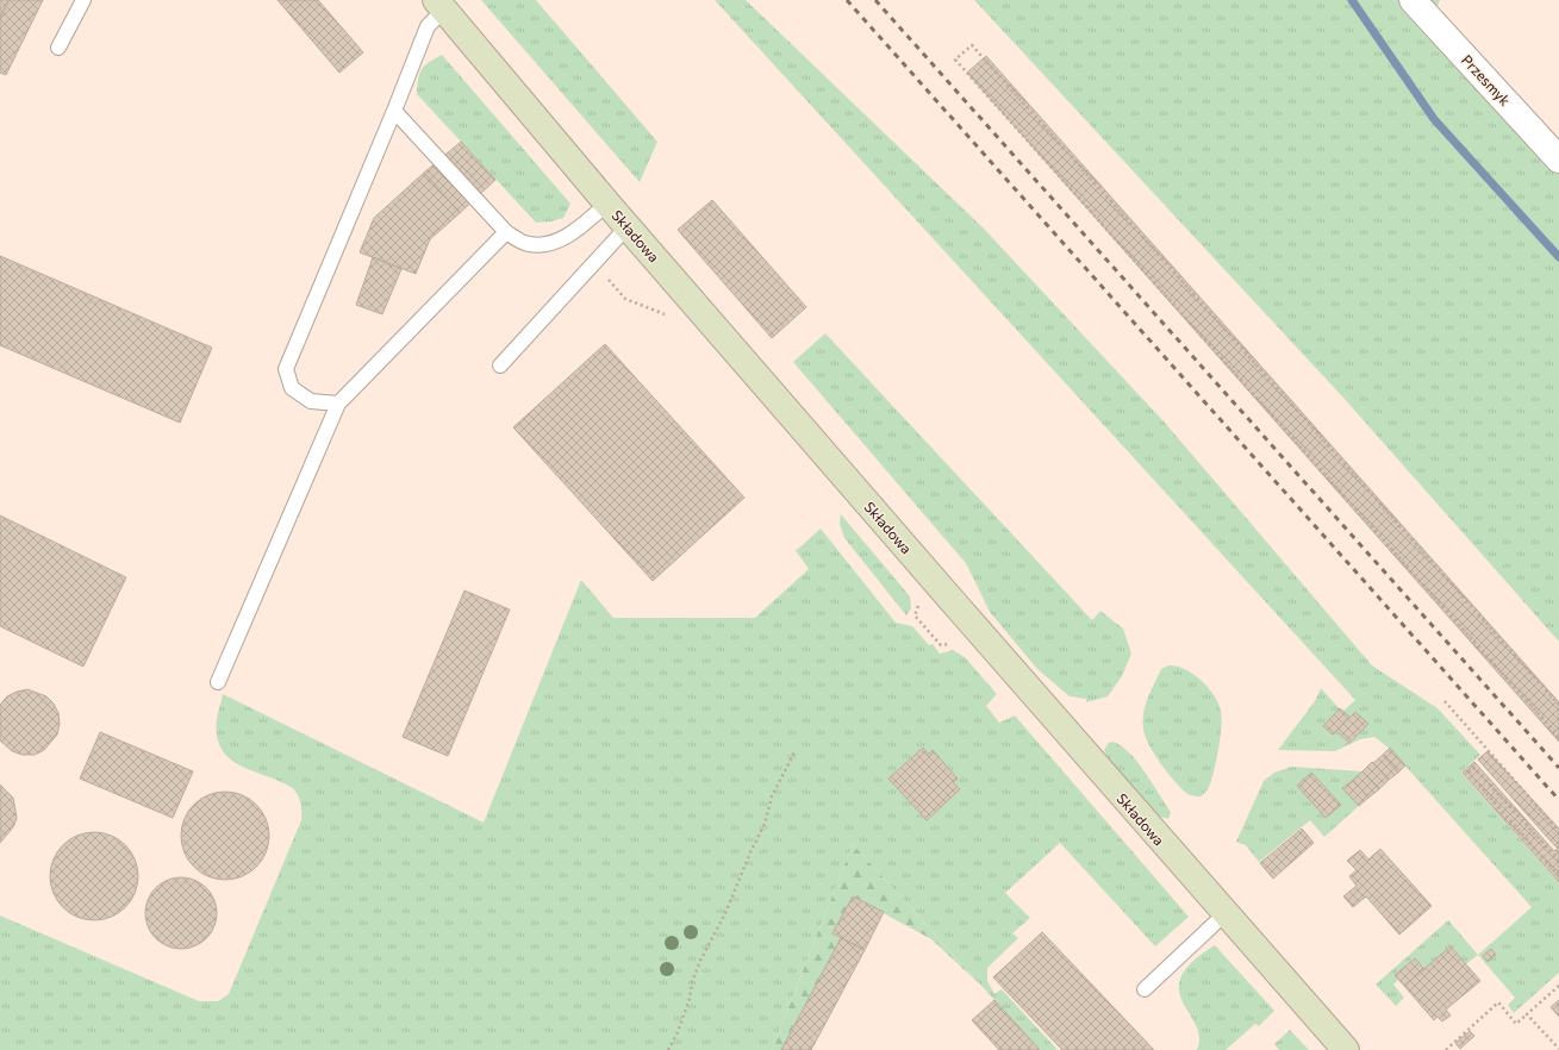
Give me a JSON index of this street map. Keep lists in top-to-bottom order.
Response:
{
  "streets": {
    "street": ["Przesmyk", "Składowa"]
  }
}
